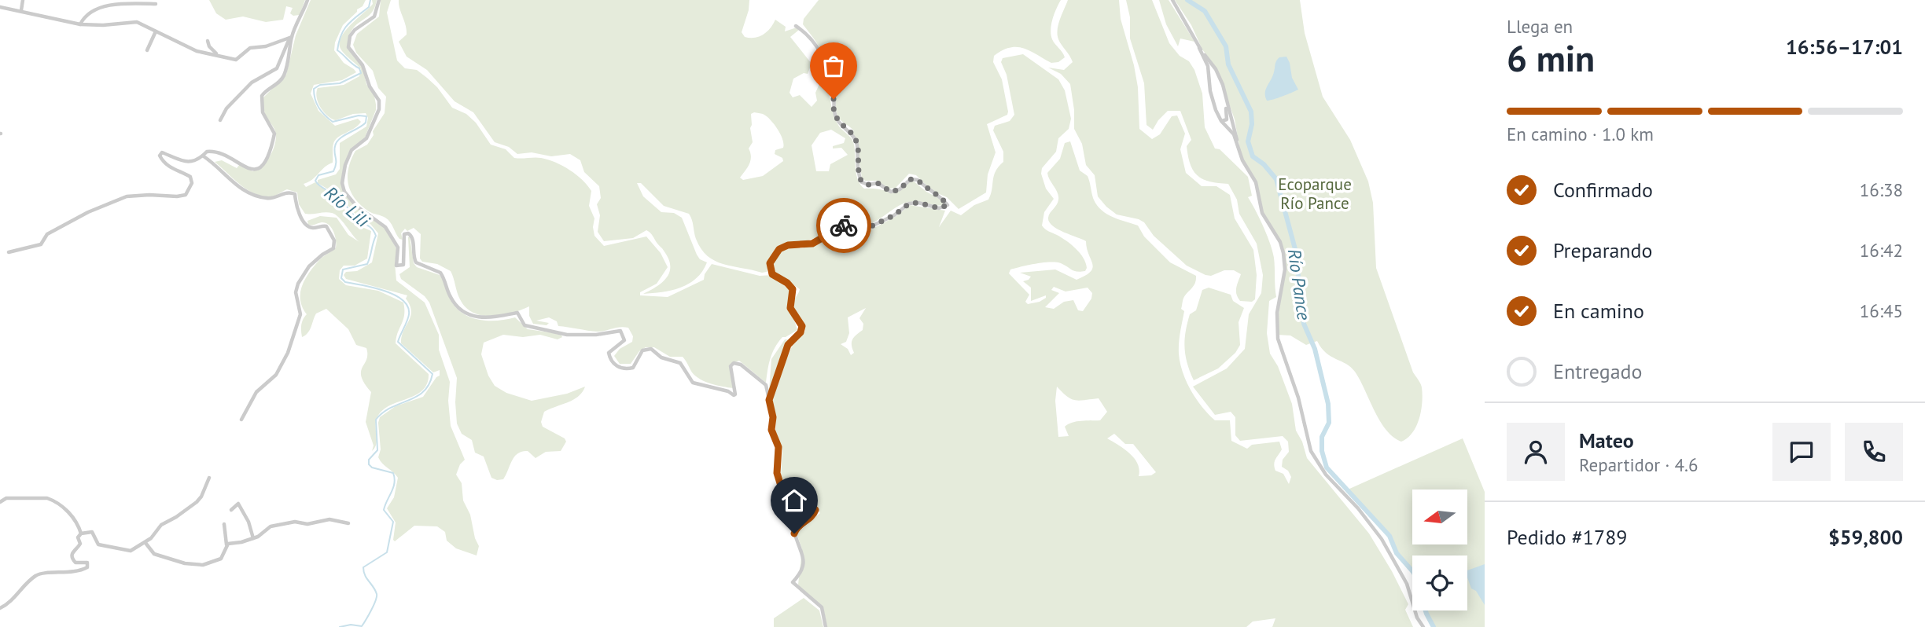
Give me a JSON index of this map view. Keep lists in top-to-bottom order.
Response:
{
  "water": ["Río Lili", "Río Pance"],
  "parks": ["Ecoparque Río Pance"],
  "north": "left",
  "page": {
    "heading": ["6 min", "Llega en", "16:56–17:01"],
    "panel": [
      "Mateo",
      "Repartidor · 4.6",
      "Pedido #1789",
      "$59,800"
    ],
    "bar": "En camino · 1.0 km",
    "list": [
      ["Confirmado", "16:38"],
      ["Preparando", "16:42"],
      ["En camino", "16:45"],
      "Entregado"
    ]
  }
}
